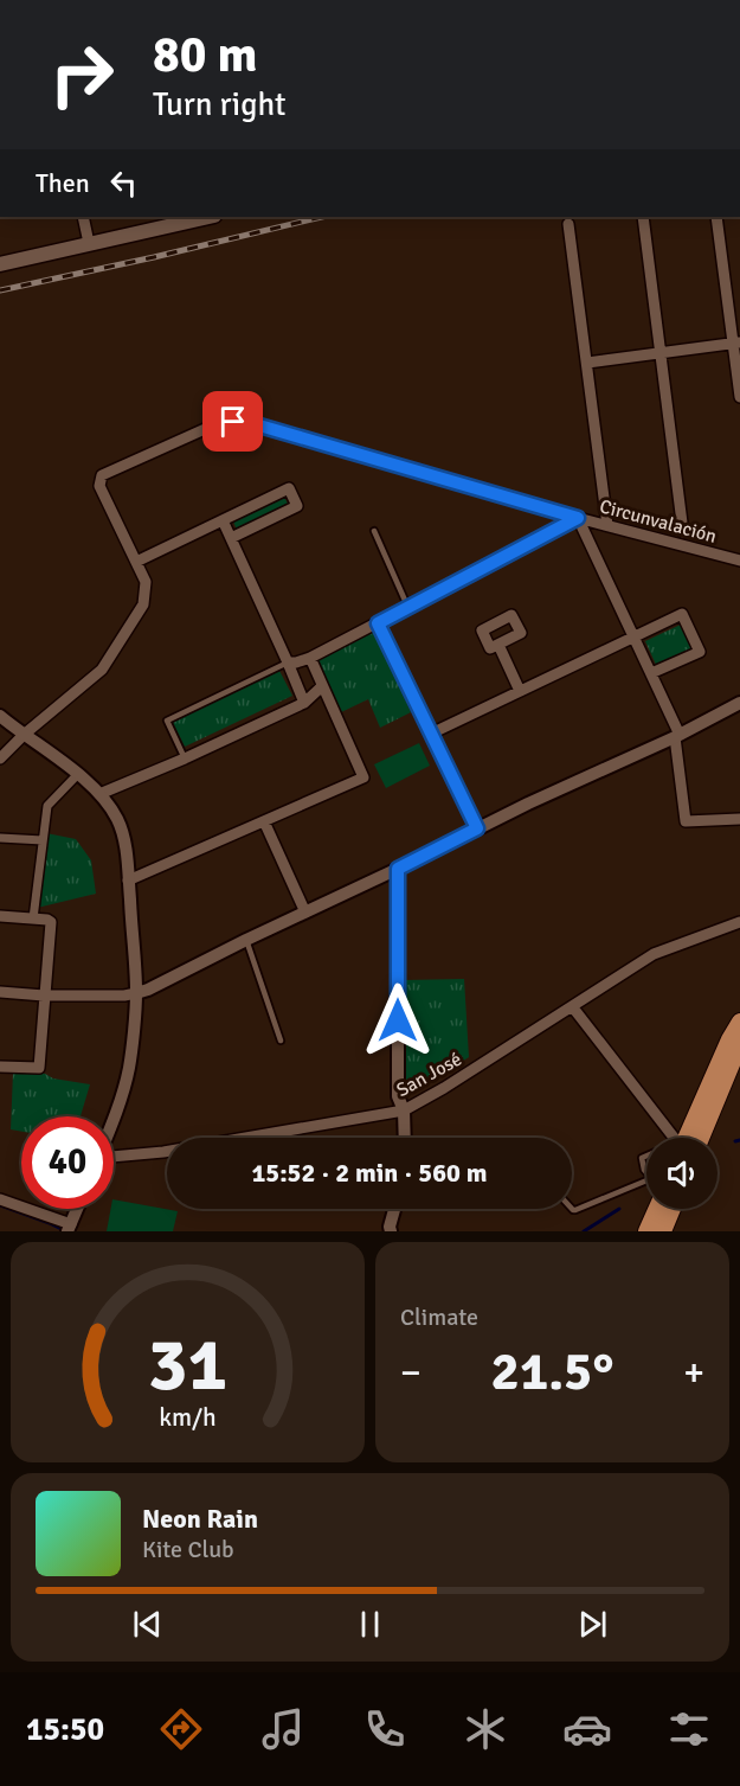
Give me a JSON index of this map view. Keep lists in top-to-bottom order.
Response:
{
  "streets": {
    "street": ["Circunvalación", "San José"]
  },
  "page": {
    "turn": ["80 m", "Turn right"],
    "then": "Then",
    "limit": "40",
    "trip": "15:52 · 2 min · 560 m",
    "tile": "Climate",
    "heat": ["−", "21.5°", "+"],
    "song": ["Neon Rain", "Kite Club"],
    "tabs": "15:50",
    "gauge": ["31", "km/h"]
  }
}
